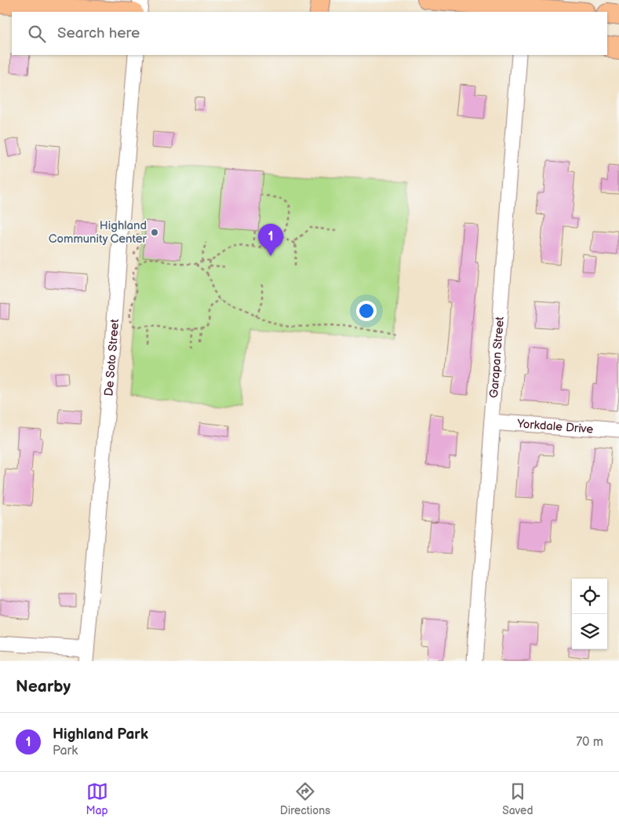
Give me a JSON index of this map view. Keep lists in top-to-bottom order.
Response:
{
  "streets": {
    "street": ["De Soto Street", "Garapan Street", "Yorkdale Drive"]
  },
  "crossings": [
    ["Garapan Street", "Yorkdale Drive"]
  ],
  "places": ["Highland Community Center"],
  "page": {
    "search": "Search here",
    "pins": "1",
    "heading": "Nearby",
    "list": [
      {
        "mark": "1",
        "name": "Highland Park",
        "note": "Park",
        "value": "70 m"
      }
    ],
    "nav": ["Map", "Directions", "Saved"]
  }
}
